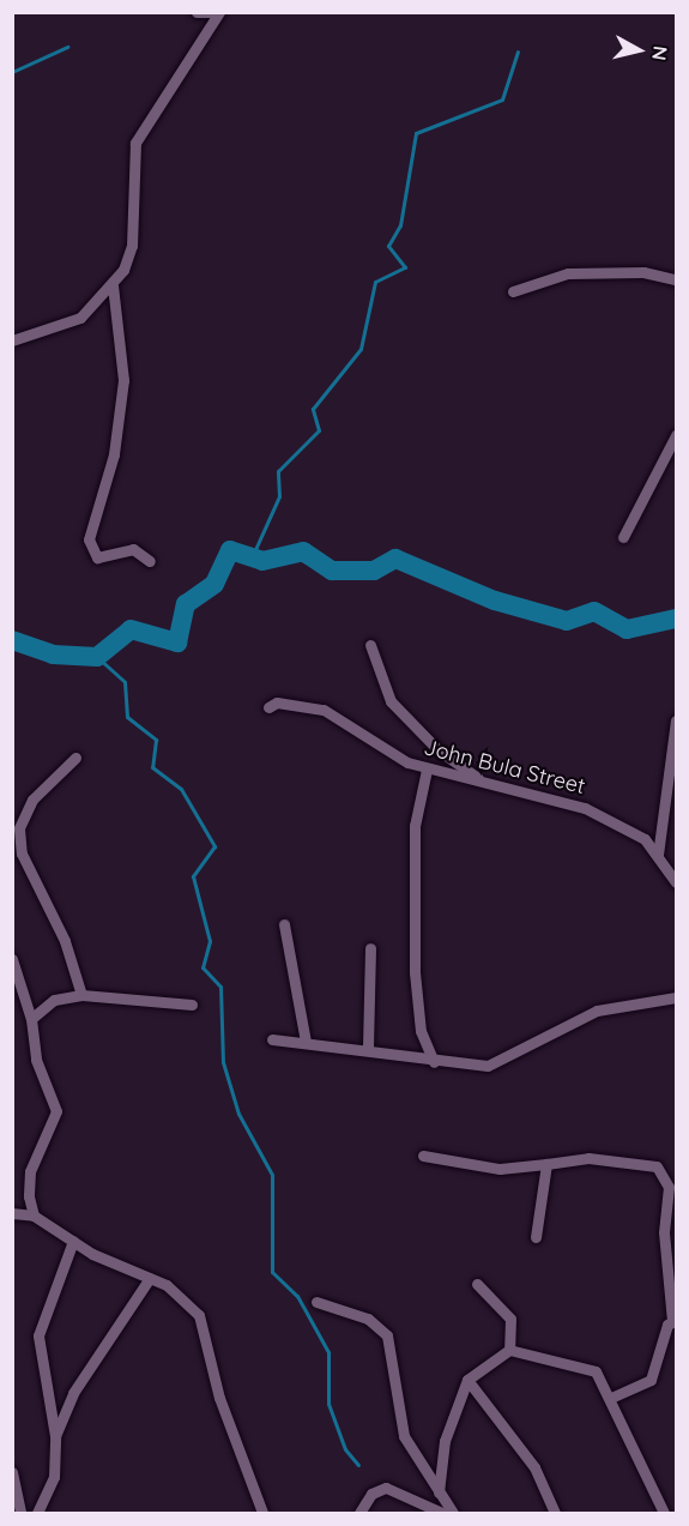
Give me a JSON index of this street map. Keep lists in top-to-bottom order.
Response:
{
  "streets": {
    "street": ["John Bula Street"]
  },
  "north": "right"
}
